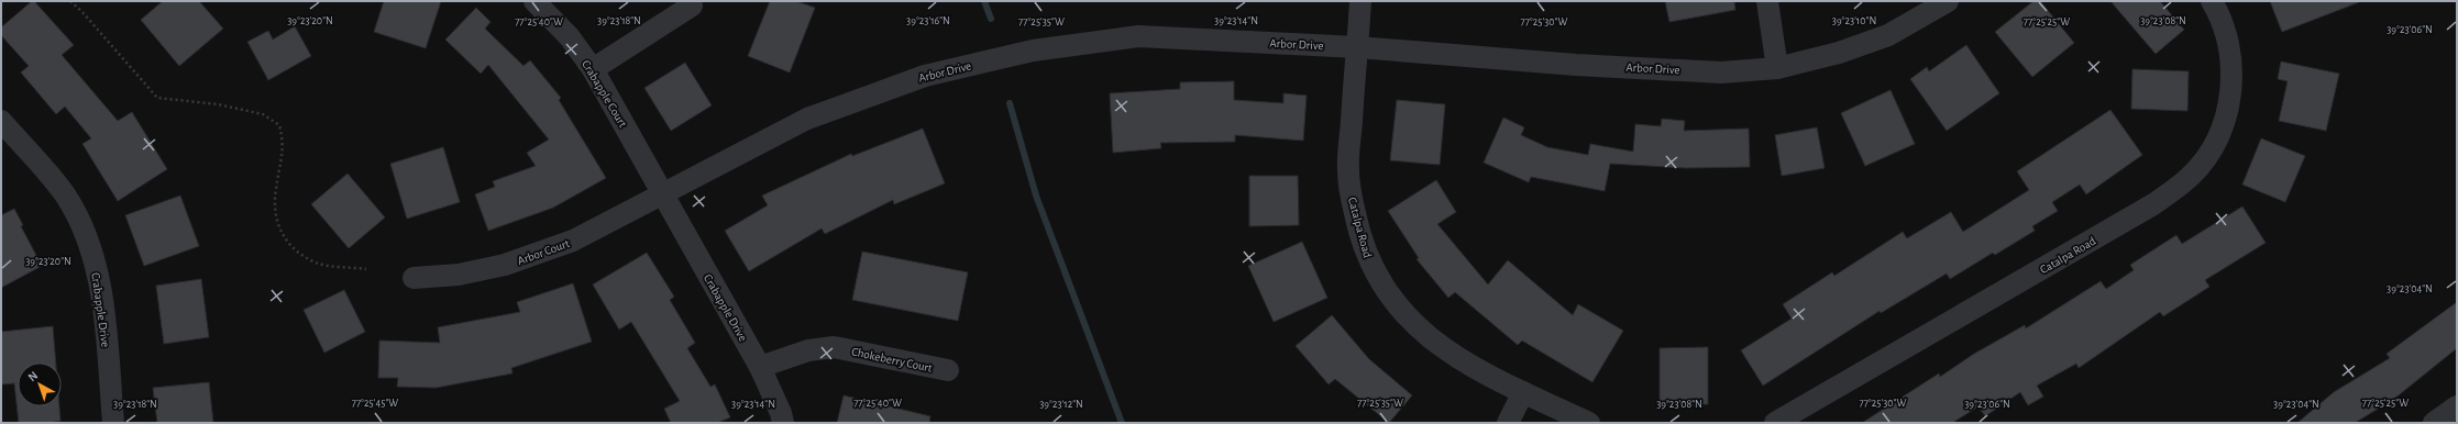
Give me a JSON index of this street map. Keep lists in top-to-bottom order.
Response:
{
  "streets": {
    "street": [
      "Arbor Drive",
      "Crabapple Court",
      "Catalpa Road",
      "Arbor Court",
      "Crabapple Drive",
      "Chokeberry Court"
    ]
  },
  "crossings": [
    ["Arbor Drive", "Crabapple Court"],
    ["Arbor Drive", "Catalpa Road"],
    ["Arbor Drive", "Arbor Court"],
    ["Arbor Drive", "Crabapple Drive"],
    ["Crabapple Court", "Arbor Court"],
    ["Crabapple Court", "Crabapple Drive"],
    ["Arbor Court", "Crabapple Drive"],
    ["Crabapple Drive", "Chokeberry Court"]
  ],
  "north": "top left",
  "coordinates": [
    "39°23'20\"N",
    "39°23'18\"N",
    "39°23'16\"N",
    "39°23'14\"N",
    "39°23'10\"N",
    "39°23'08\"N",
    "77°25'40\"W",
    "77°25'35\"W",
    "77°25'30\"W",
    "77°25'25\"W",
    "39°23'06\"N",
    "39°23'04\"N",
    "77°25'45\"W",
    "39°23'12\"N"
  ]
}
